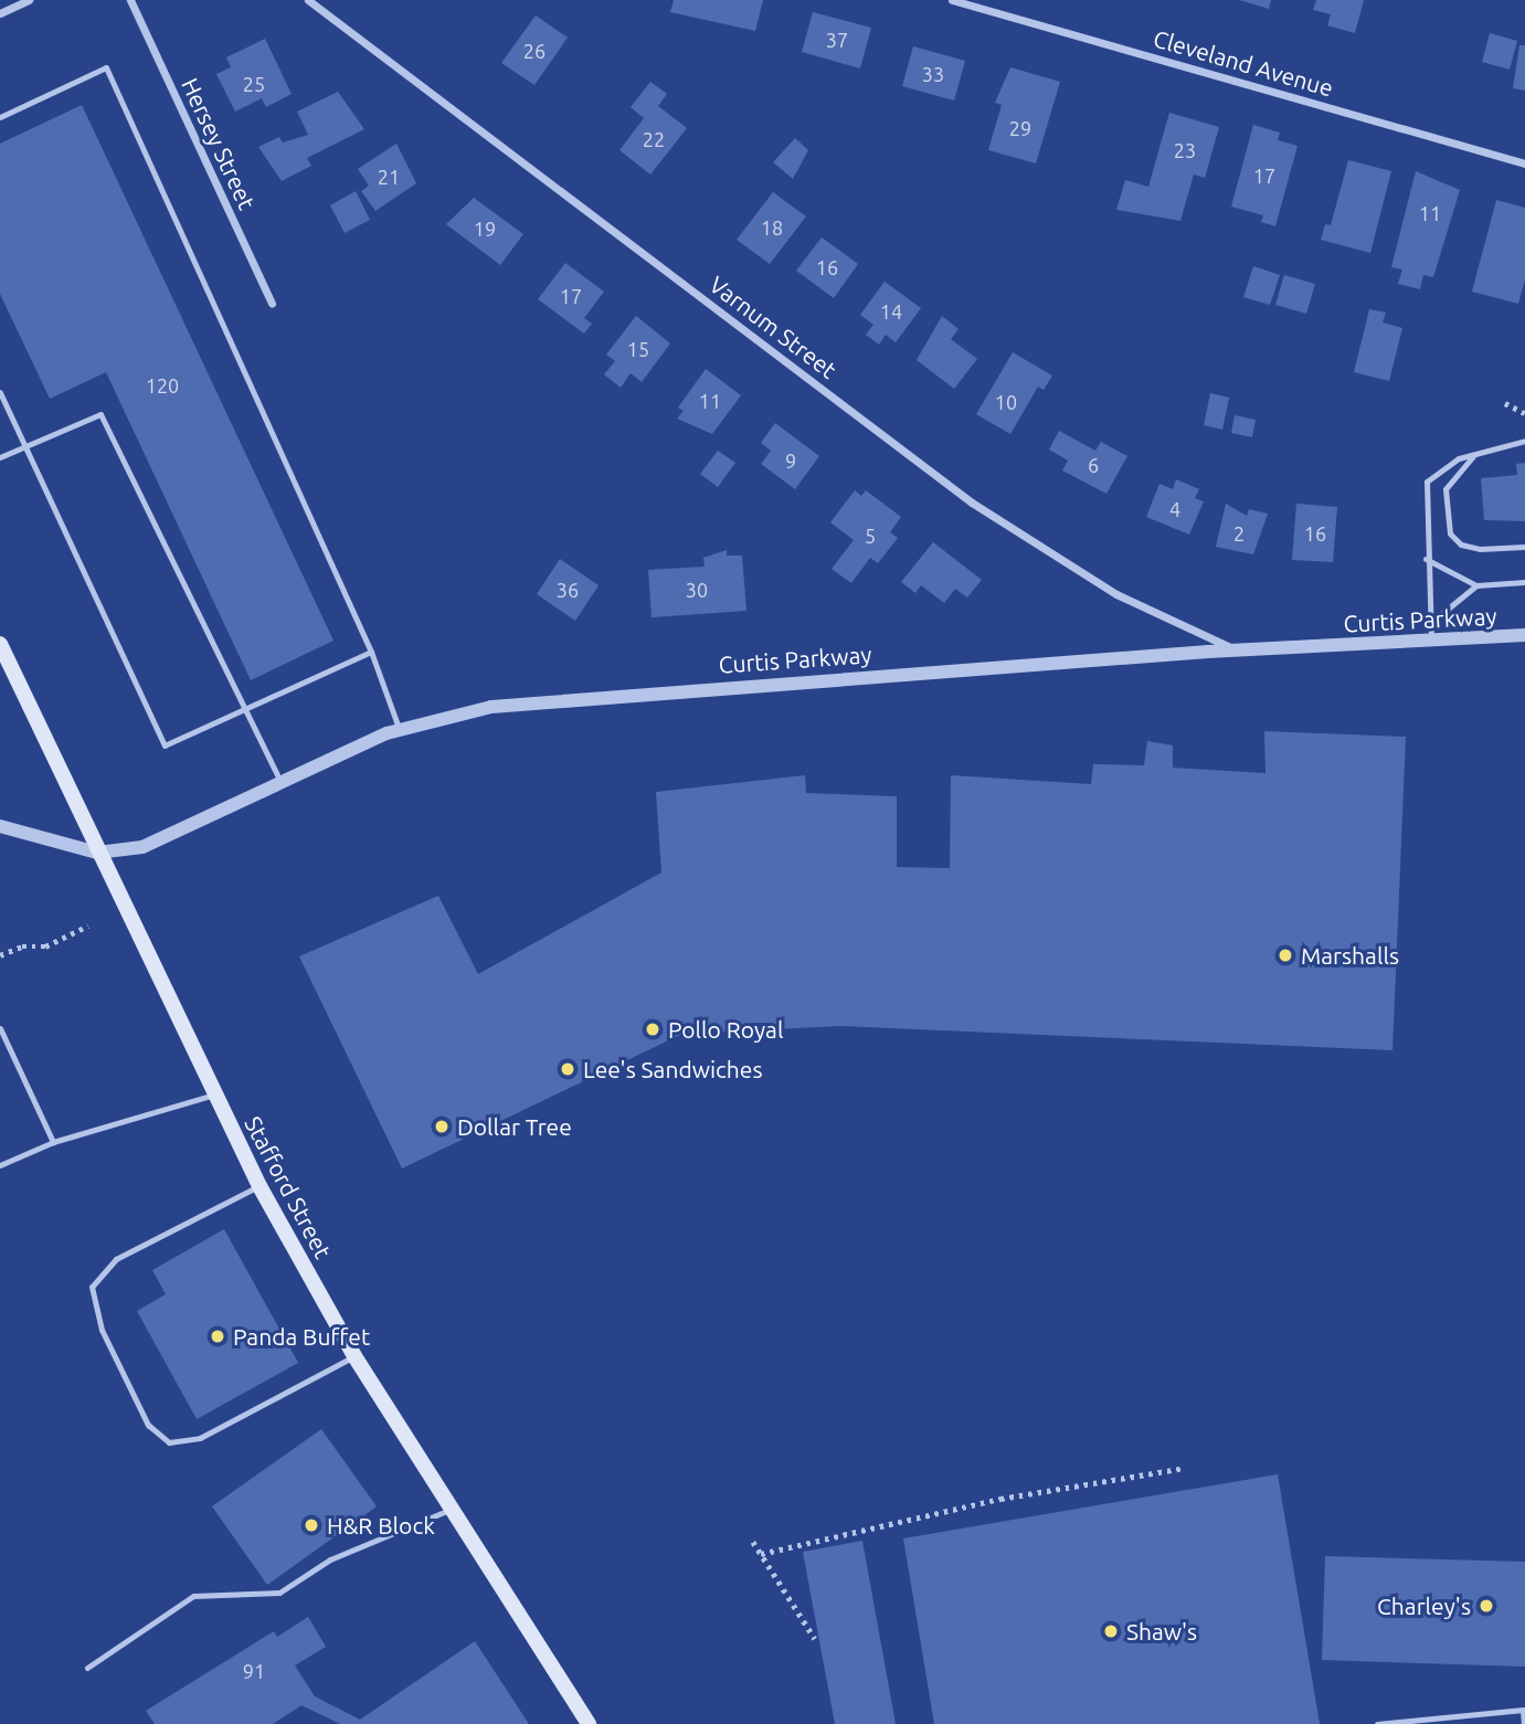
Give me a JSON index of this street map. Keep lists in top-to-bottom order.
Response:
{
  "streets": {
    "main road": ["Stafford Street"],
    "street": [
      "Cleveland Avenue",
      "Hersey Street",
      "Varnum Street",
      "Curtis Parkway"
    ]
  },
  "crossings": [
    ["Varnum Street", "Curtis Parkway"],
    ["Curtis Parkway", "Stafford Street"]
  ],
  "places": [
    "Marshalls",
    "Pollo Royal",
    "Lee's Sandwiches",
    "Dollar Tree",
    "Panda Buffet",
    "H&R Block",
    "Charley's",
    "Shaw's"
  ],
  "house_numbers": [
    "37",
    "26",
    "33",
    "25",
    "29",
    "22",
    "23",
    "17",
    "21",
    "11",
    "18",
    "19",
    "16",
    "17",
    "14",
    "15",
    "120",
    "11",
    "10",
    "9",
    "6",
    "4",
    "2",
    "16",
    "5",
    "36",
    "30",
    "91"
  ]
}
